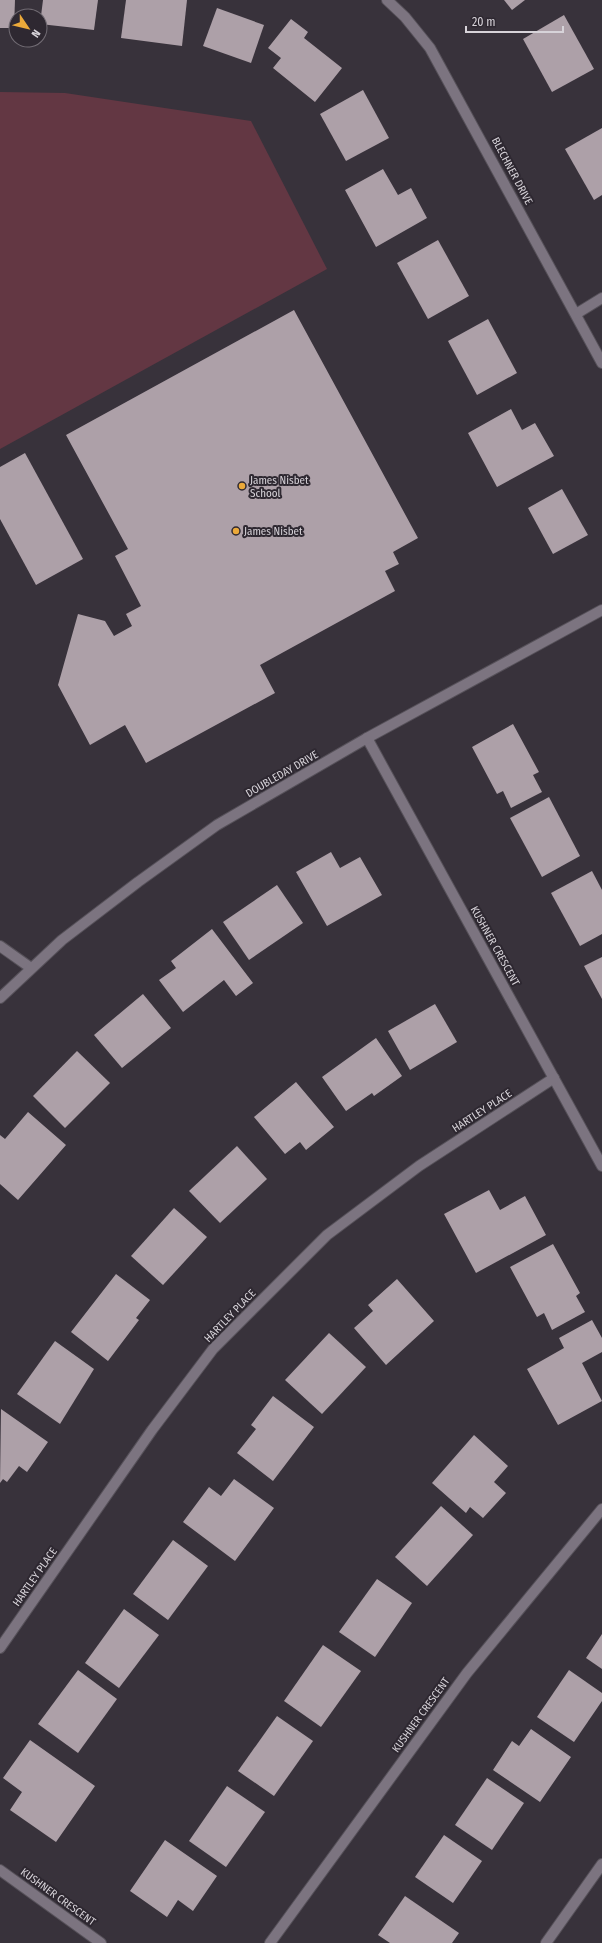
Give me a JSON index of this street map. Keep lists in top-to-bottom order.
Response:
{
  "streets": {
    "street": [
      "BLECHNER DRIVE",
      "DOUBLEDAY DRIVE",
      "KUSHNER CRESCENT",
      "HARTLEY PLACE"
    ]
  },
  "crossings": [
    ["DOUBLEDAY DRIVE", "KUSHNER CRESCENT"],
    ["KUSHNER CRESCENT", "HARTLEY PLACE"]
  ],
  "places": ["James Nisbet School", "James Nisbet"],
  "scale_bar": "20 m",
  "north": "bottom right"
}
